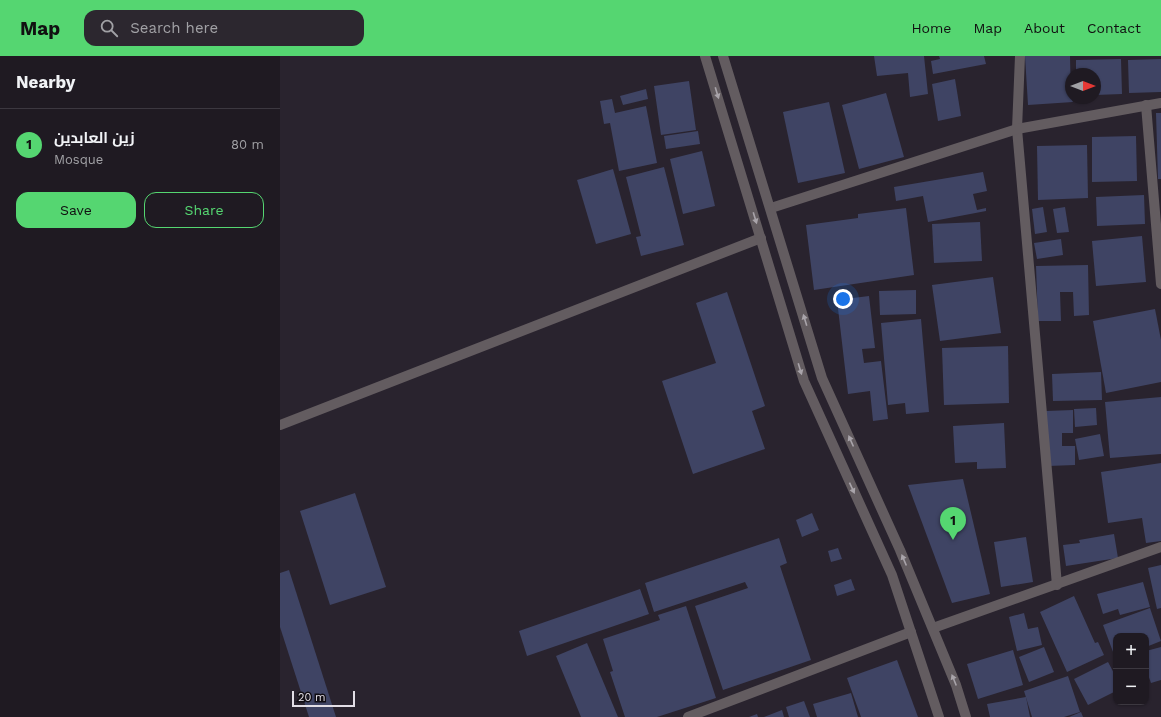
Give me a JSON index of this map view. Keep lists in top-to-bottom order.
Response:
{
  "scale_bar": "20 m",
  "north": "right",
  "page": {
    "header": "Map",
    "search": "Search here",
    "nav": [
      "Home",
      "Map",
      "About",
      "Contact"
    ],
    "heading": "Nearby",
    "list": [
      {
        "mark": "1",
        "name": "زين العابدين",
        "note": "Mosque",
        "value": "80 m"
      }
    ],
    "buttons": ["Save", "Share"],
    "pins": "1",
    "map_buttons": ["+", "−"],
    "scale": "20 m"
  }
}
